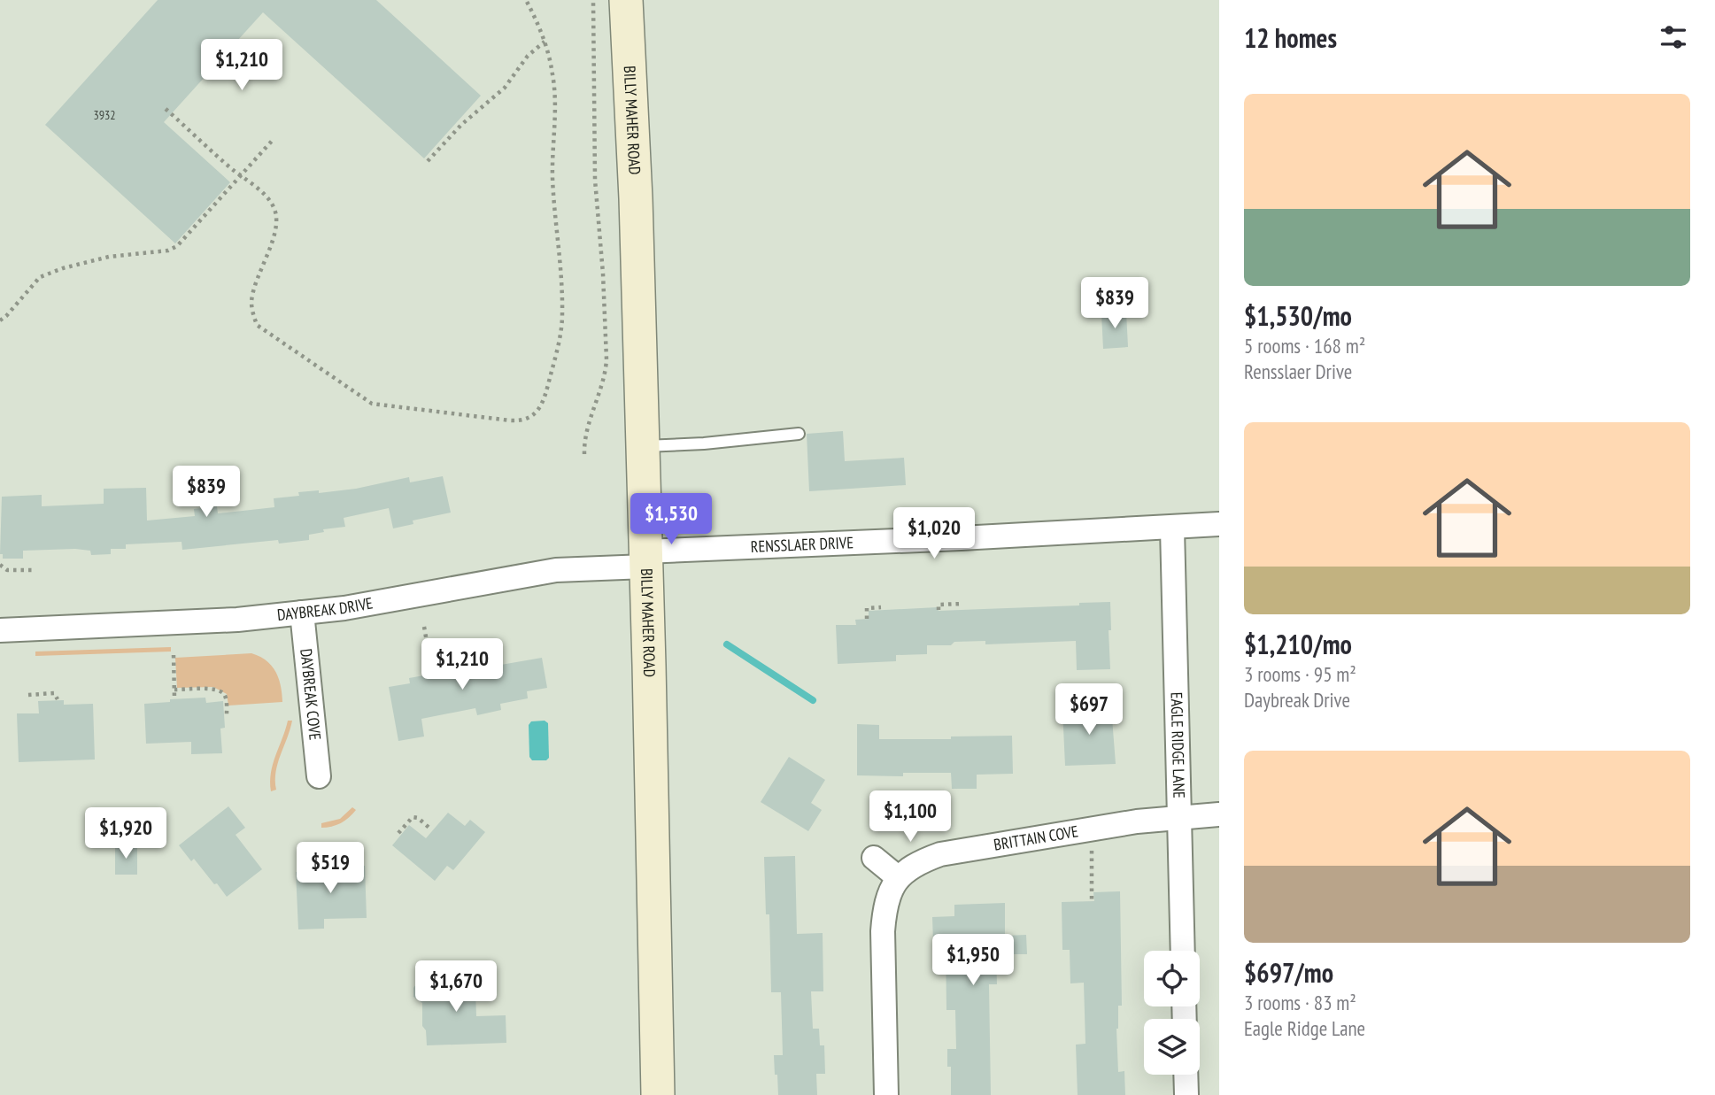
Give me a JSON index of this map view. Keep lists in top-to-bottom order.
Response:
{
  "streets": {
    "main road": ["BILLY MAHER ROAD"],
    "street": [
      "RENSSLAER DRIVE",
      "DAYBREAK DRIVE",
      "DAYBREAK COVE",
      "EAGLE RIDGE LANE",
      "BRITTAIN COVE"
    ]
  },
  "crossings": [
    ["BILLY MAHER ROAD", "RENSSLAER DRIVE"],
    ["BILLY MAHER ROAD", "DAYBREAK DRIVE"],
    ["RENSSLAER DRIVE", "DAYBREAK DRIVE"],
    ["RENSSLAER DRIVE", "EAGLE RIDGE LANE"],
    ["DAYBREAK DRIVE", "DAYBREAK COVE"],
    ["EAGLE RIDGE LANE", "BRITTAIN COVE"]
  ],
  "house_numbers": ["3932"],
  "page": {
    "heading": "12 homes",
    "price": [
      "$1,210",
      "$839",
      "$839",
      "$1,530",
      "$1,020",
      "$1,210",
      "$697",
      "$1,100",
      "$1,920",
      "$519",
      "$1,950",
      "$1,670"
    ],
    "list": [
      {
        "name": "$1,530/mo",
        "note": "5 rooms · 168 m² · Rensslaer Drive"
      },
      {
        "name": "$1,210/mo",
        "note": "3 rooms · 95 m² · Daybreak Drive"
      },
      {
        "name": "$697/mo",
        "note": "3 rooms · 83 m² · Eagle Ridge Lane"
      }
    ]
  }
}
